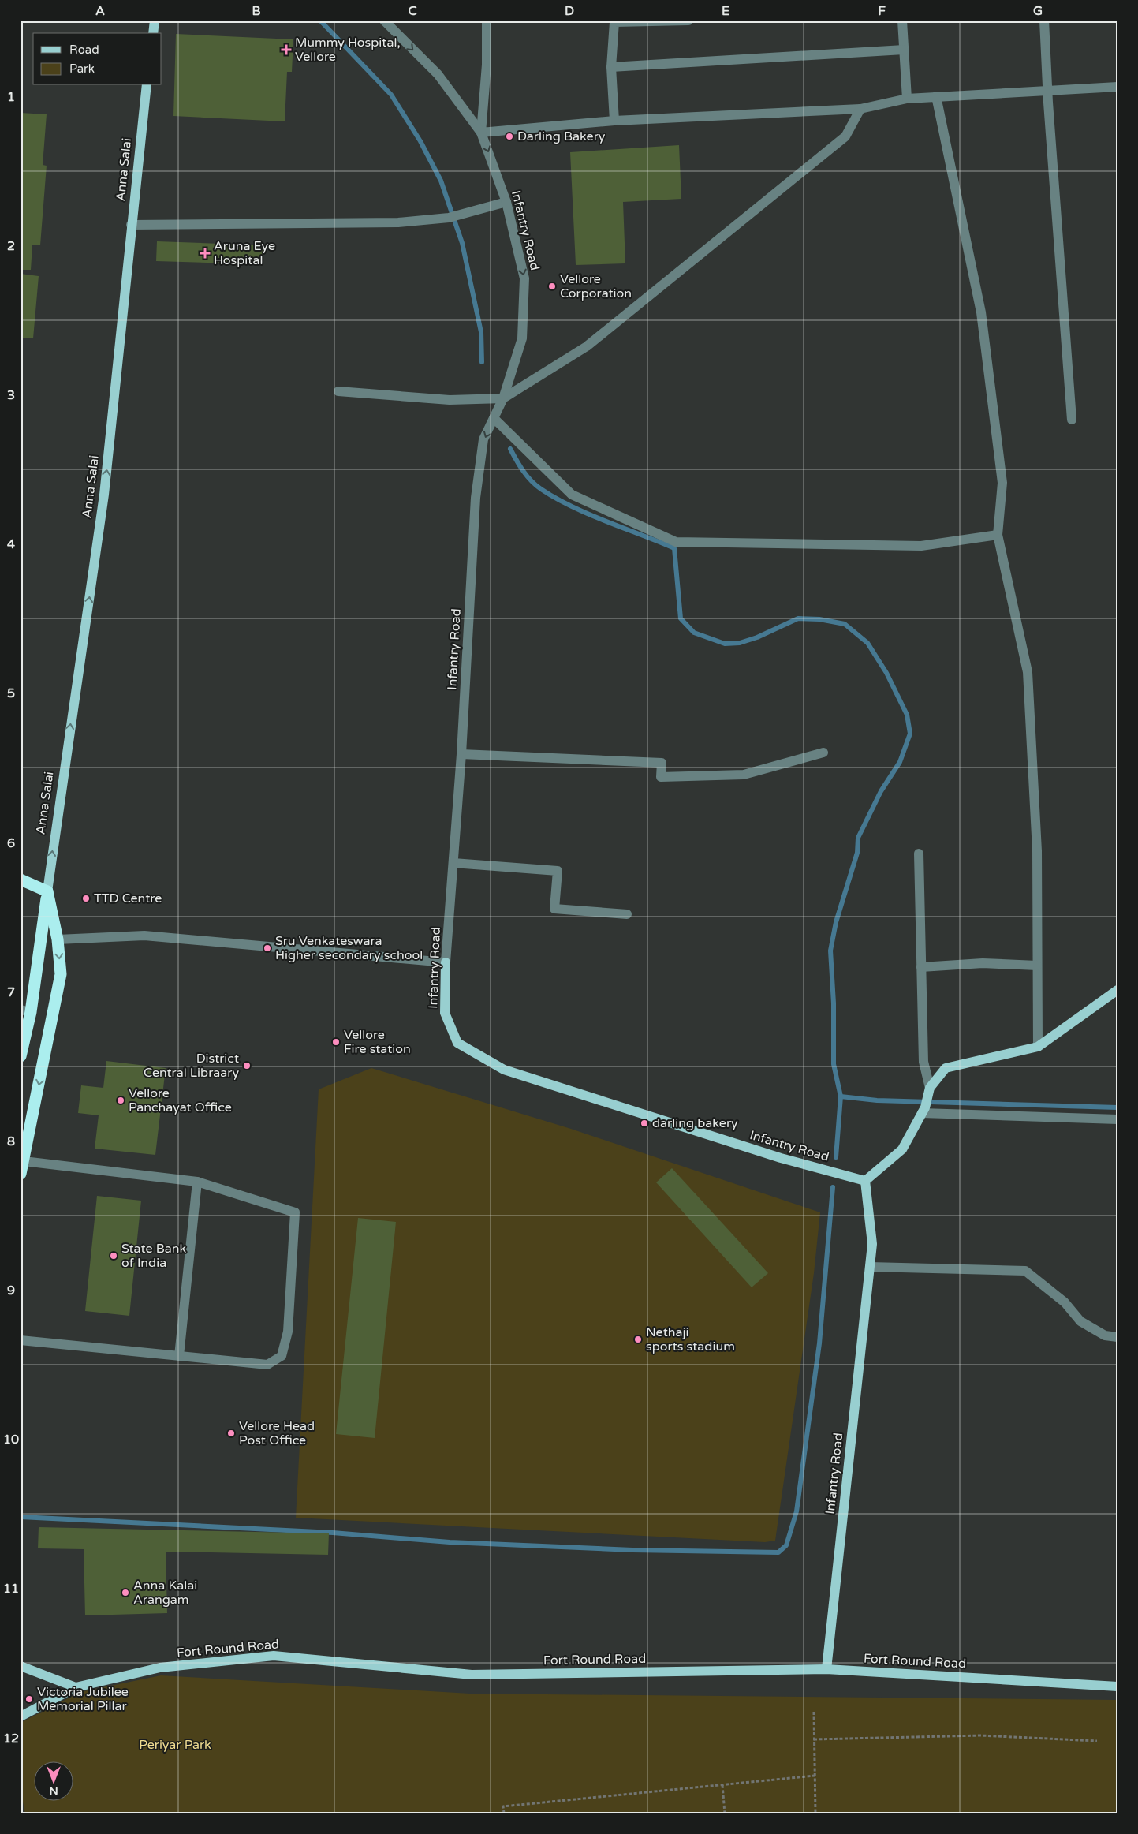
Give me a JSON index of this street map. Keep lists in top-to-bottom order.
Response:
{
  "streets": {
    "highway": ["Anna Salai"],
    "main road": ["Infantry Road", "Fort Round Road"]
  },
  "crossings": [
    ["Infantry Road", "Fort Round Road"]
  ],
  "one_way": ["Infantry Road"],
  "parks": ["Periyar Park"],
  "places": {
    "health": ["Mummy Hospital, Vellore", "Aruna Eye Hospital"],
    "other": [
      "Darling Bakery",
      "Vellore Corporation",
      "TTD Centre",
      "Sru Venkateswara Higher secondary school",
      "Vellore Fire station",
      "District Central Libraary",
      "Vellore Panchayat Office",
      "darling bakery",
      "State Bank of India",
      "Nethaji sports stadium",
      "Vellore Head Post Office",
      "Anna Kalai Arangam",
      "Victoria Jubilee Memorial Pillar"
    ]
  },
  "legend": ["Road", "Park"],
  "north": "bottom",
  "grid": {
    "columns": [
      "A",
      "B",
      "C",
      "D",
      "E",
      "F",
      "G"
    ],
    "rows": [
      "1",
      "2",
      "3",
      "4",
      "5",
      "6",
      "7",
      "8",
      "9",
      "10",
      "11",
      "12"
    ]
  }
}
